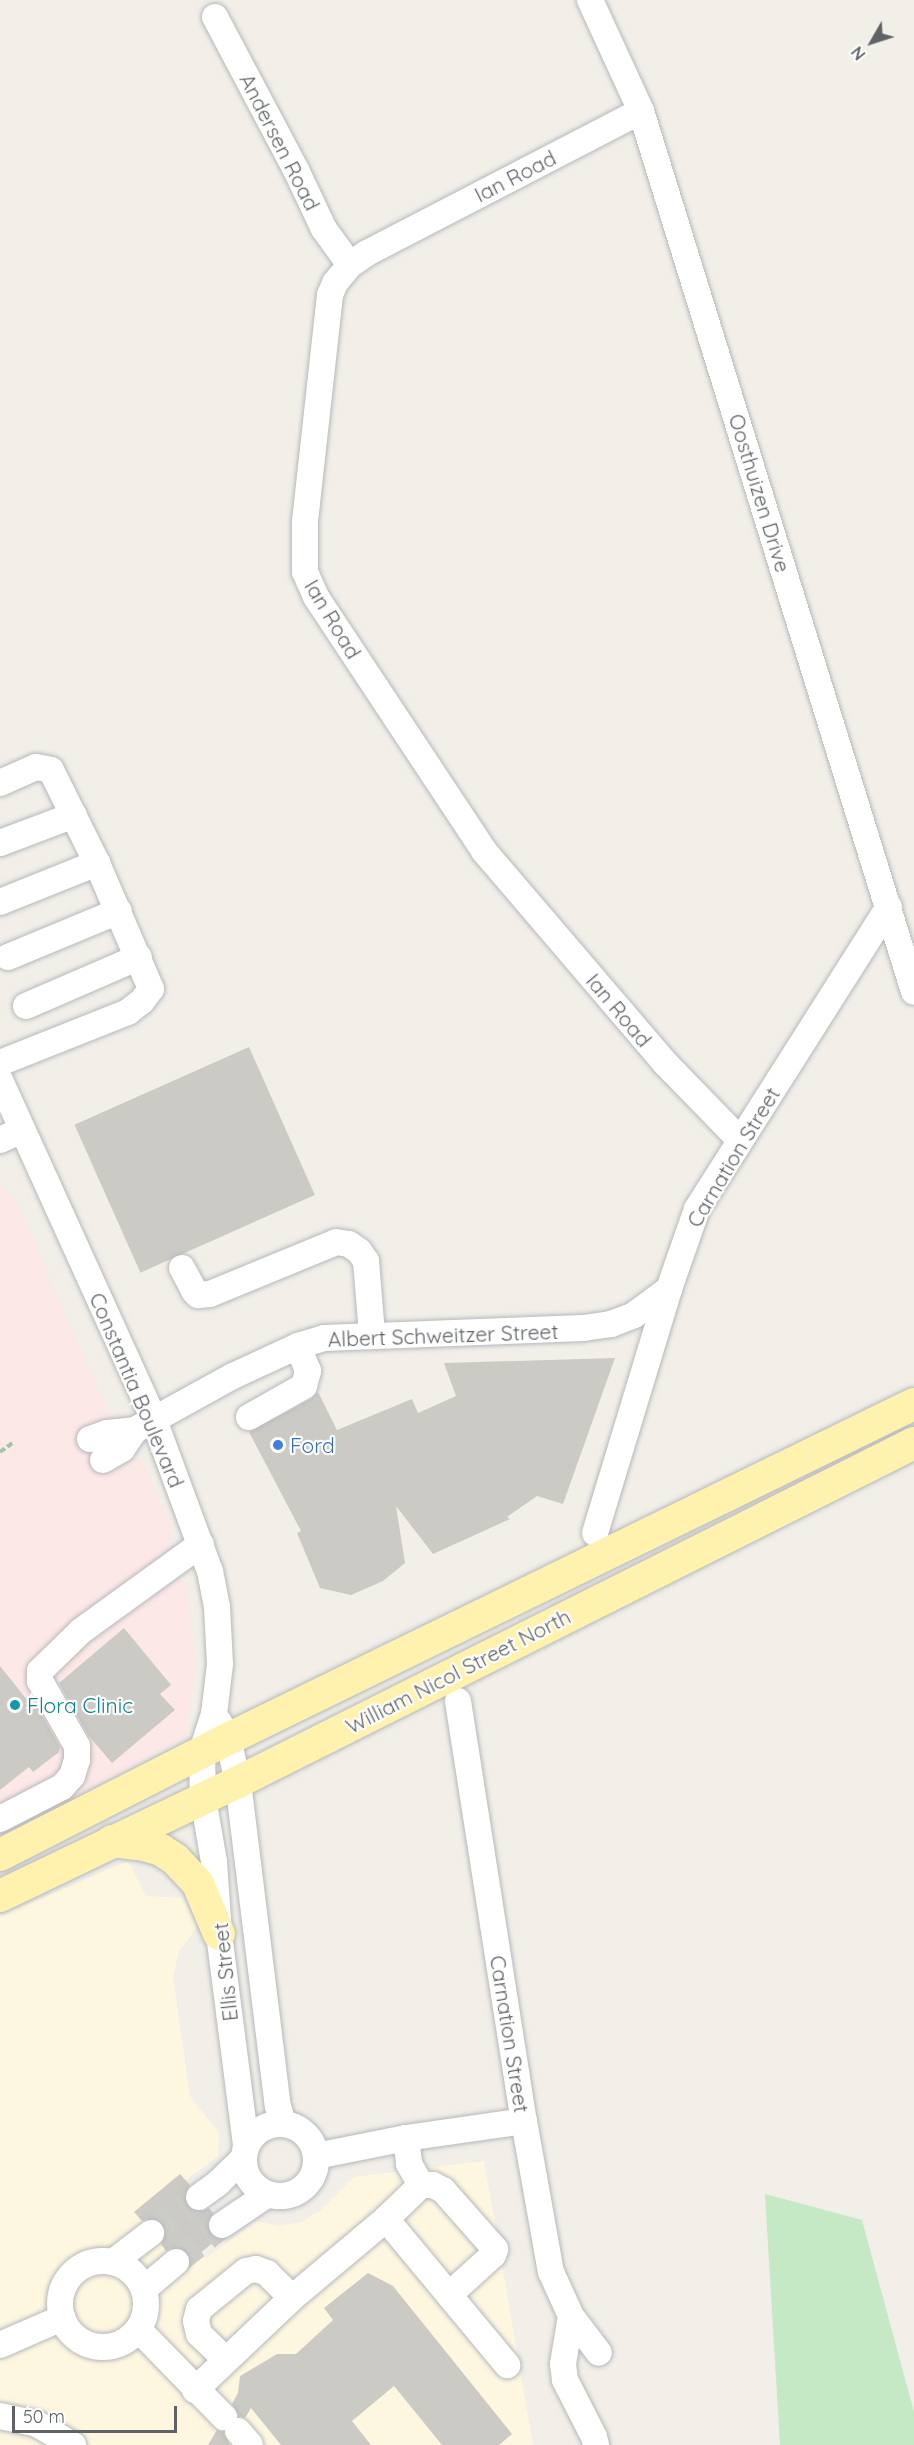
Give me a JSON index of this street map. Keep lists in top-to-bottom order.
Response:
{
  "streets": {
    "main road": ["William Nicol Street North"],
    "street": [
      "Andersen Road",
      "Ian Road",
      "Oosthuizen Drive",
      "Carnation Street",
      "Albert Schweitzer Street",
      "Constantia Boulevard",
      "Ellis Street"
    ]
  },
  "crossings": [
    ["Andersen Road", "Ian Road"],
    ["Ian Road", "Oosthuizen Drive"],
    ["Ian Road", "Carnation Street"],
    ["Oosthuizen Drive", "Carnation Street"],
    ["Carnation Street", "Albert Schweitzer Street"],
    ["Albert Schweitzer Street", "Constantia Boulevard"],
    ["Constantia Boulevard", "William Nicol Street North"],
    ["Constantia Boulevard", "Ellis Street"],
    ["William Nicol Street North", "Ellis Street"]
  ],
  "places": ["Ford", "Flora Clinic"],
  "scale_bar": "50 m",
  "north": "bottom left"
}
